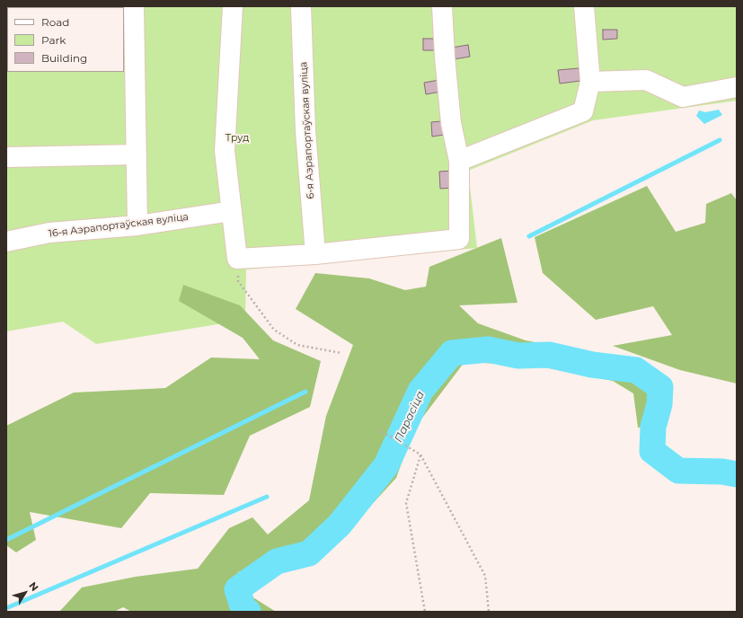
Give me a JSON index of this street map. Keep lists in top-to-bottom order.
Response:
{
  "streets": {
    "lane": ["6-я Аэрапортаўская вуліца", "16-я Аэрапортаўская вуліца"]
  },
  "water": ["Парасіца"],
  "parks": ["Труд"],
  "legend": ["Road", "Park", "Building"],
  "north": "top right"
}
